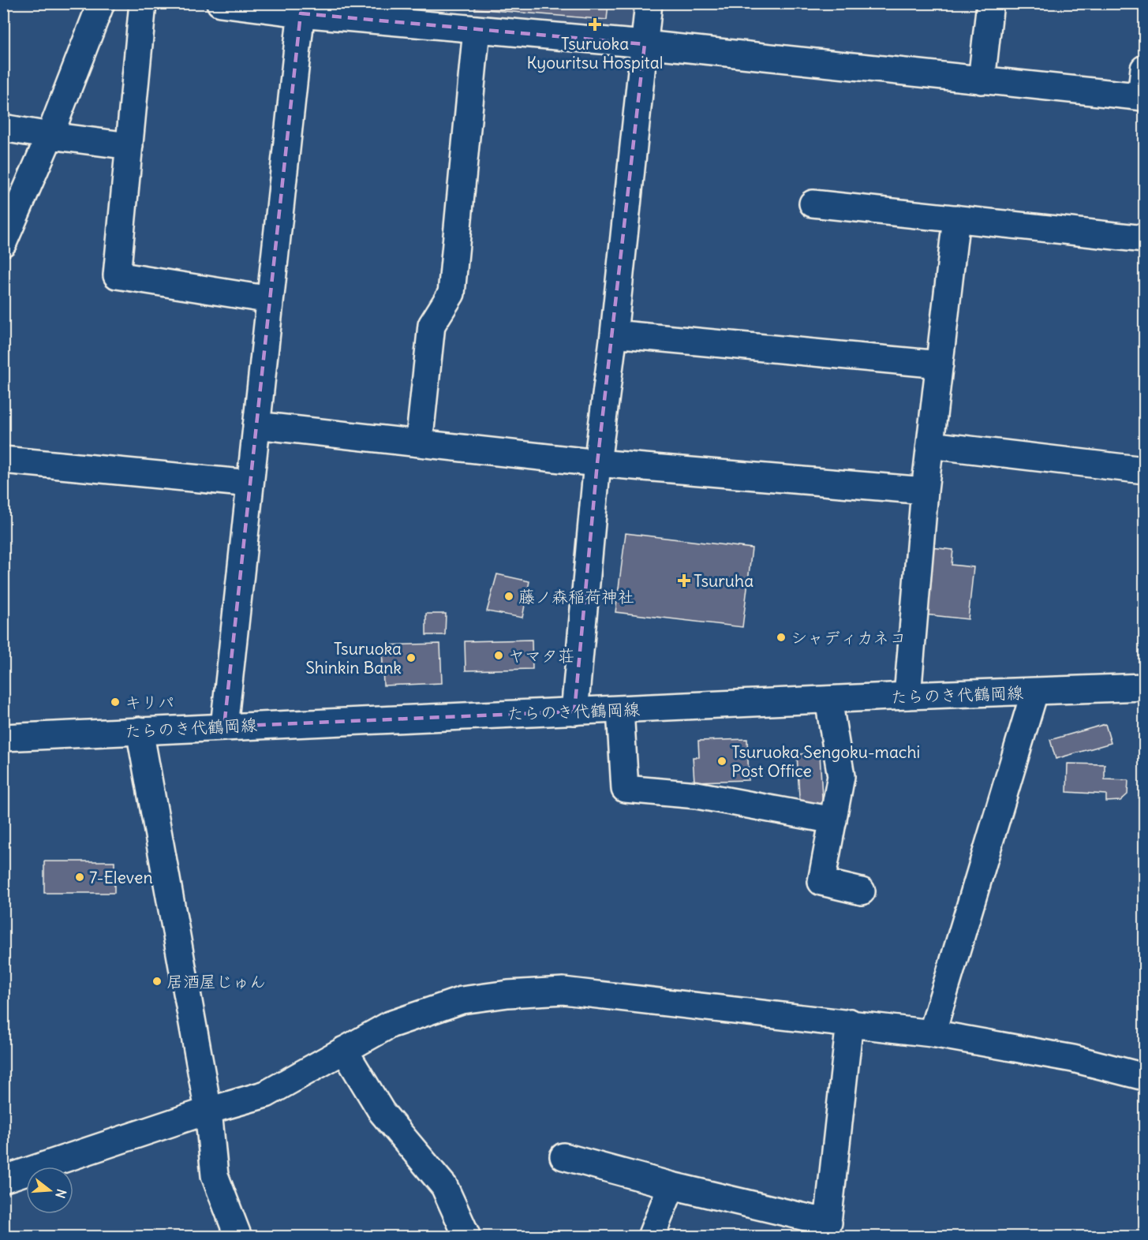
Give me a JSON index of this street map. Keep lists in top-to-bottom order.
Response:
{
  "streets": {
    "street": ["たらのき代鶴岡線"]
  },
  "places": {
    "health": ["Tsuruoka Kyouritsu Hospital", "Tsuruha"],
    "other": [
      "藤ノ森稲荷神社",
      "シャディカネコ",
      "ヤマタ荘",
      "Tsuruoka Shinkin Bank",
      "キリパ",
      "Tsuruoka Sengoku-machi Post Office",
      "7-Eleven",
      "居酒屋じゅん"
    ]
  },
  "north": "right"
}
